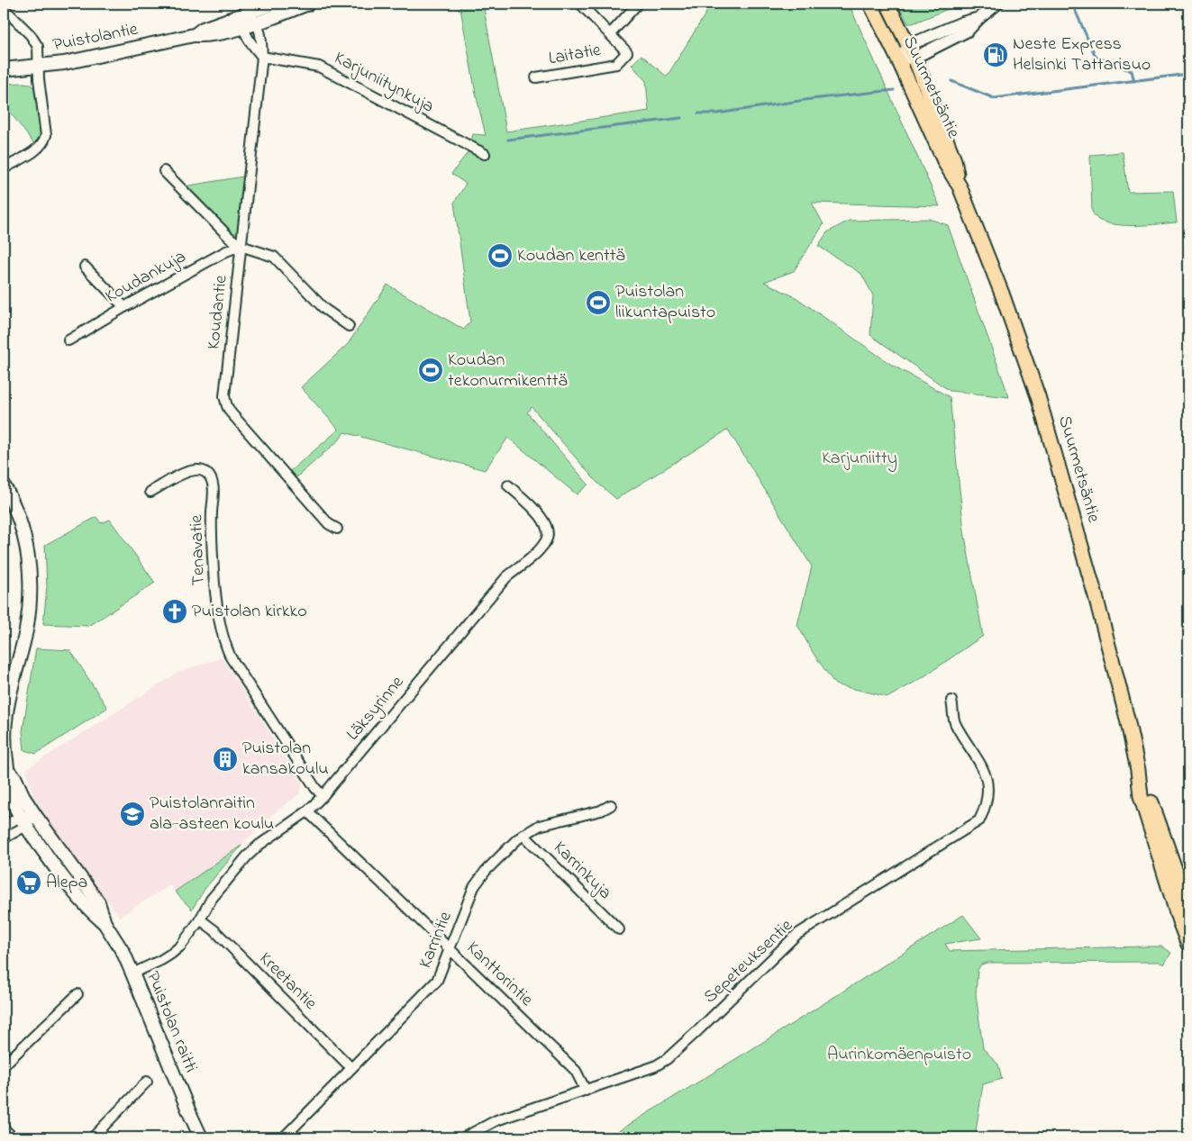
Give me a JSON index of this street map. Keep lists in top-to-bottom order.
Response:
{
  "streets": {
    "main road": ["Puistolantie", "Suurmetsäntie", "Puistolan raitti"],
    "street": [
      "Laitatie",
      "Karjuniitynkuja",
      "Koudankuja",
      "Koudantie",
      "Tenavatie",
      "Läksyrinne",
      "Karrinkuja",
      "Karrintie",
      "Sepeteuksentie",
      "Kanttorintie",
      "Kreetantie"
    ]
  },
  "crossings": [
    ["Puistolantie", "Koudantie"],
    ["Karjuniitynkuja", "Koudantie"],
    ["Koudankuja", "Koudantie"],
    ["Tenavatie", "Läksyrinne"],
    ["Läksyrinne", "Kanttorintie"],
    ["Läksyrinne", "Kreetantie"],
    ["Läksyrinne", "Puistolan raitti"],
    ["Karrinkuja", "Karrintie"],
    ["Karrintie", "Kanttorintie"],
    ["Karrintie", "Kreetantie"],
    ["Sepeteuksentie", "Kanttorintie"]
  ],
  "parks": ["Karjuniitty", "Aurinkomäenpuisto"],
  "places": {
    "fuel station": ["Neste Express Helsinki Tattarisuo"],
    "sports": ["Koudan kenttä", "Puistolan liikuntapuisto", "Koudan tekonurmikenttä"],
    "church": ["Puistolan kirkko"],
    "building": ["Puistolan kansakoulu"],
    "school or university": ["Puistolanraitin ala-asteen koulu"],
    "supermarket": ["Alepa"]
  }
}
